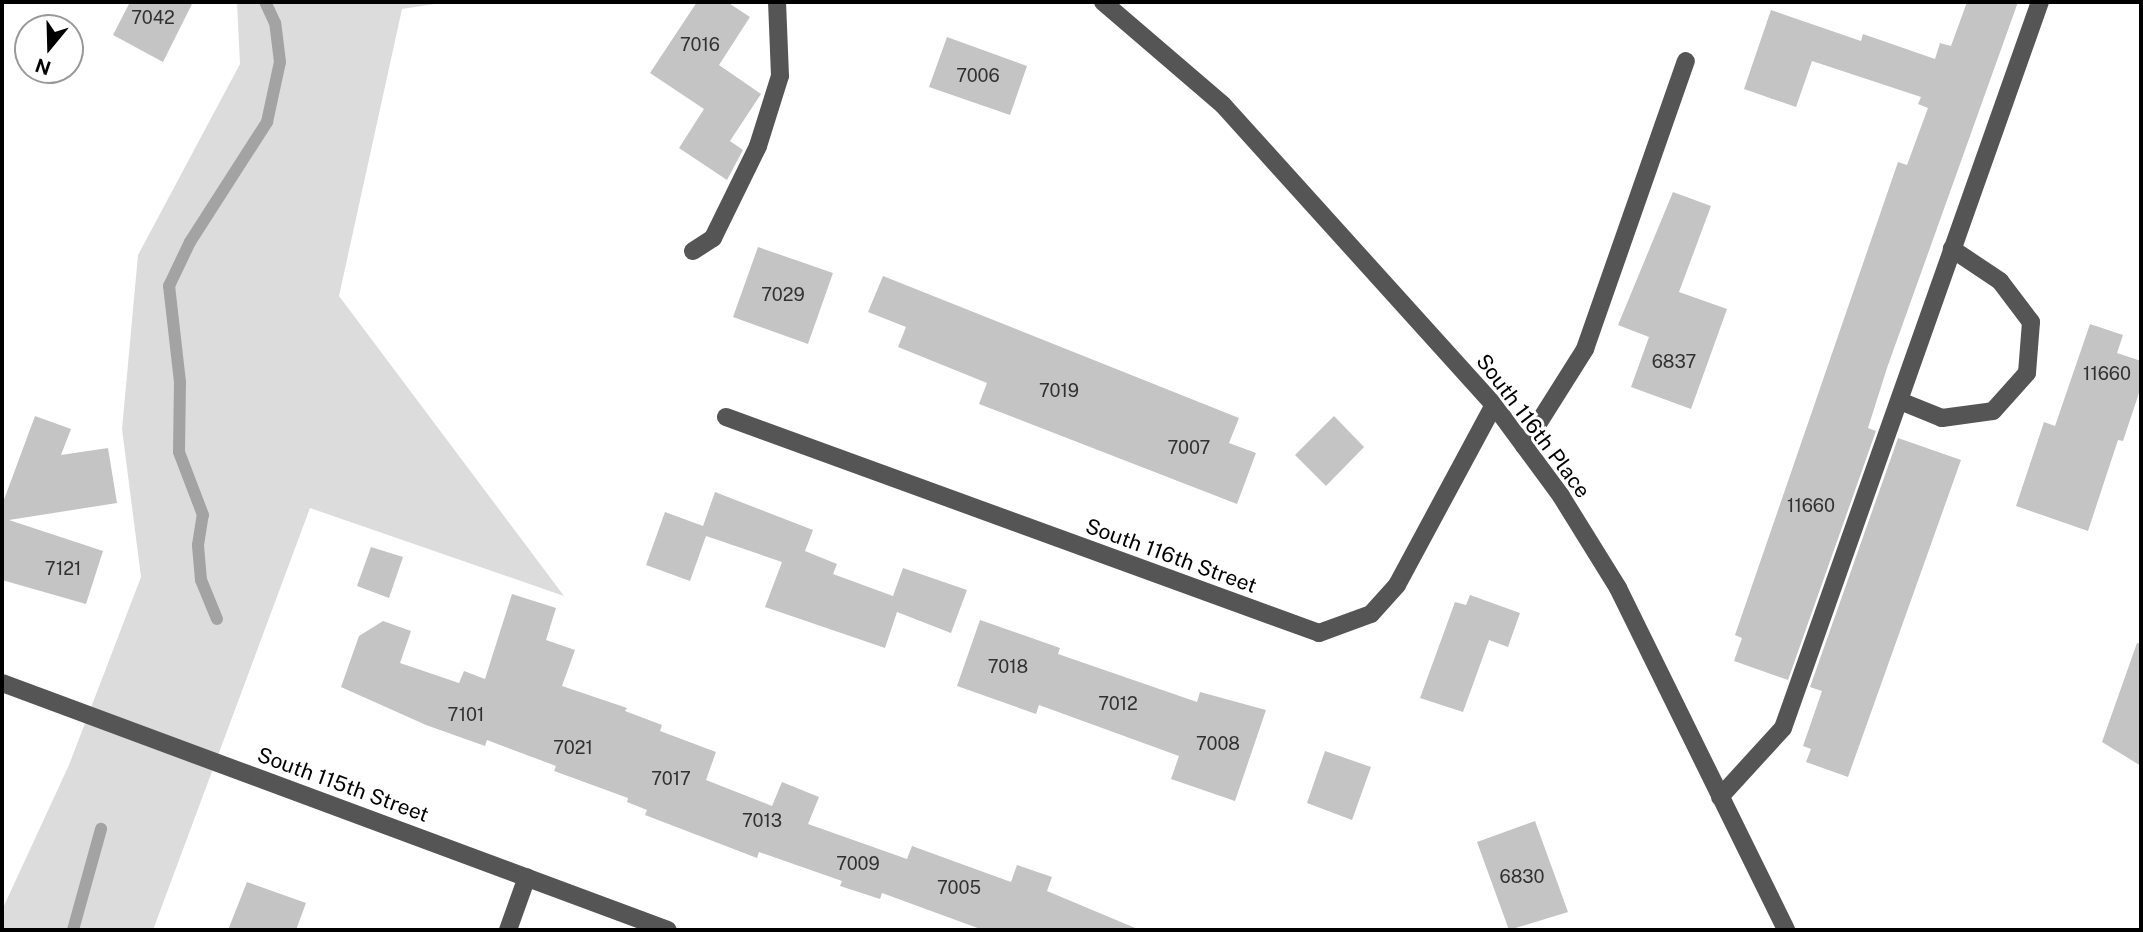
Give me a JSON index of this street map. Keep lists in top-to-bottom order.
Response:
{
  "streets": {
    "street": ["South 116th Place", "South 116th Street", "South 115th Street"]
  },
  "crossings": [
    ["South 116th Place", "South 116th Street"]
  ],
  "house_numbers": [
    "7042",
    "7016",
    "7006",
    "7029",
    "6837",
    "11660",
    "7019",
    "7007",
    "11660",
    "7121",
    "7018",
    "7012",
    "7101",
    "7008",
    "7021",
    "7017",
    "7013",
    "7009",
    "6830",
    "7005"
  ],
  "north": "bottom"
}
